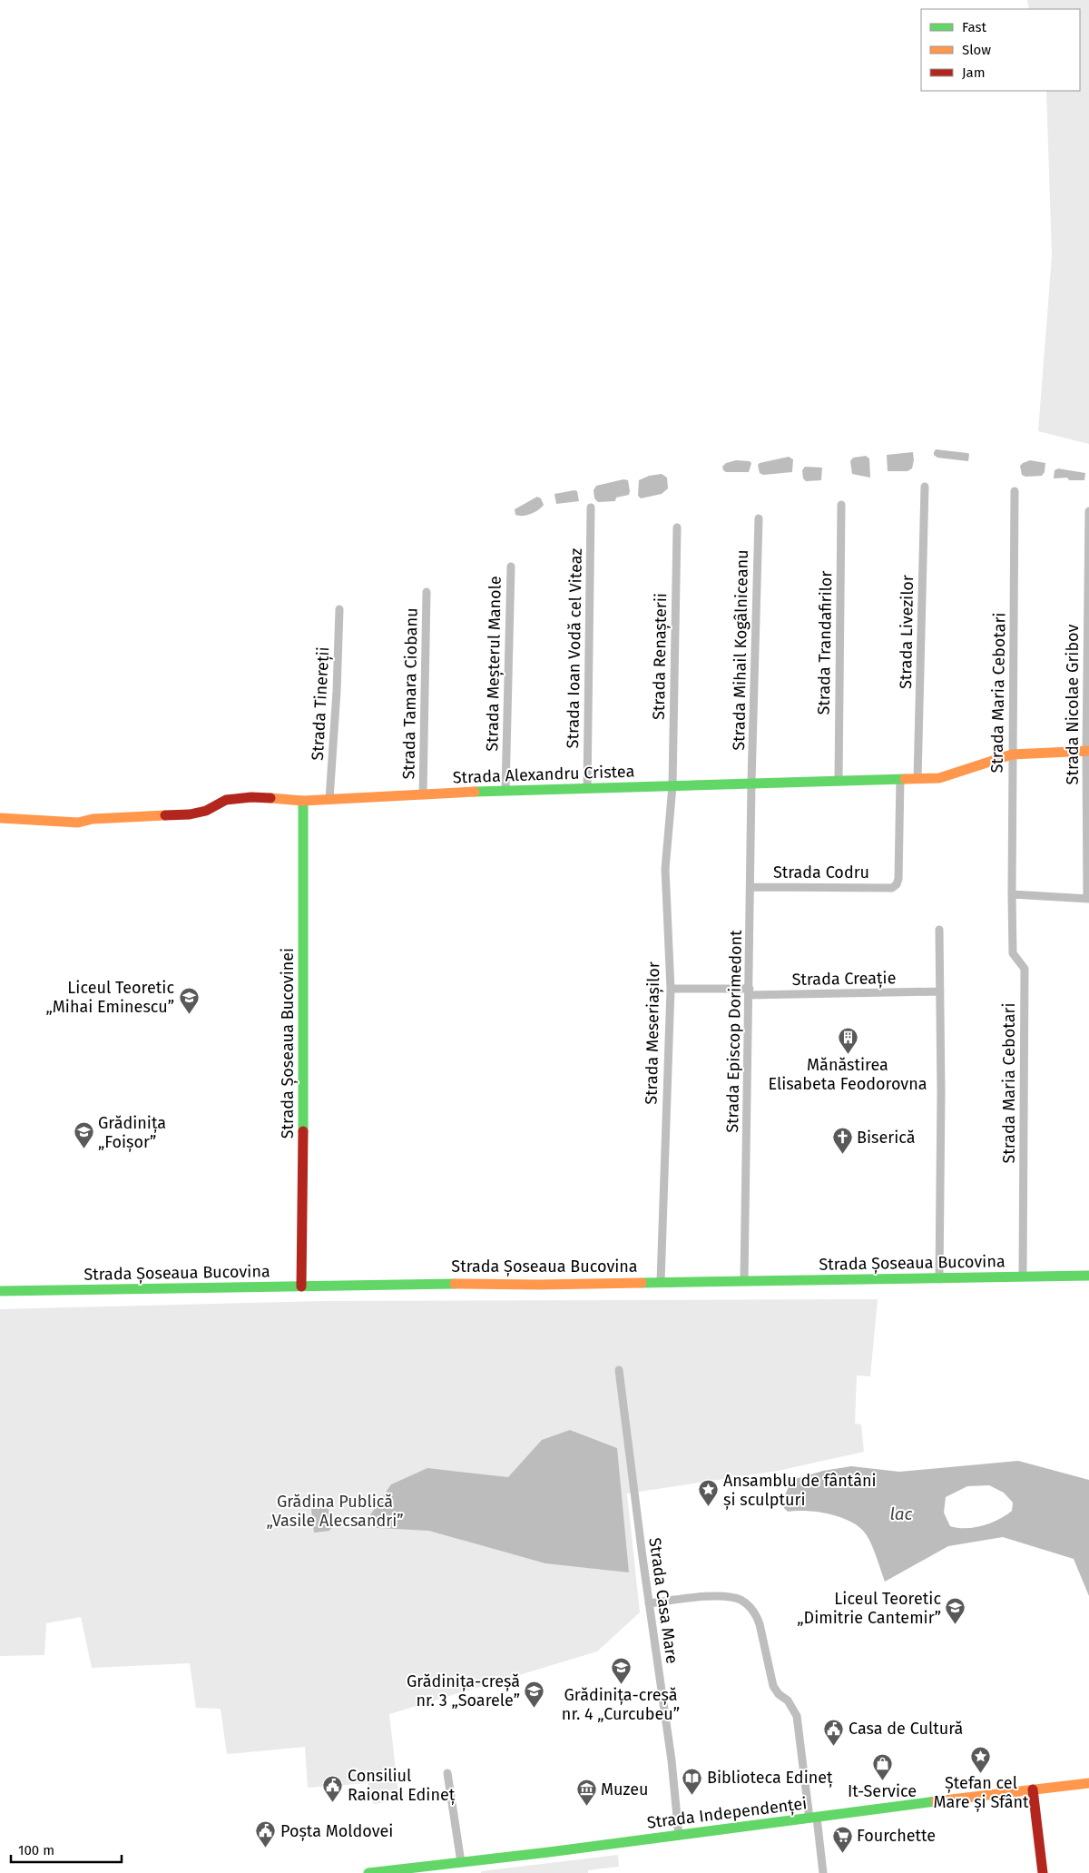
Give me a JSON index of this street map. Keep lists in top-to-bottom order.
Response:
{
  "streets": {
    "main road": [
      "Strada Alexandru Cristea",
      "Strada Șoseaua Bucovinei",
      "Strada Șoseaua Bucovina",
      "Strada Independenței"
    ],
    "street": [
      "Strada Livezilor",
      "Strada Trandafirilor",
      "Strada Ioan Vodă cel Viteaz",
      "Strada Mihail Kogâlniceanu",
      "Strada Renașterii",
      "Strada Meșterul Manole",
      "Strada Maria Cebotari",
      "Strada Tamara Ciobanu",
      "Strada Tinereții",
      "Strada Nicolae Gribov",
      "Strada Codru",
      "Strada Creație",
      "Strada Episcop Dorimedont",
      "Strada Meseriașilor",
      "Strada Casa Mare"
    ]
  },
  "crossings": [
    ["Strada Livezilor", "Strada Alexandru Cristea"],
    ["Strada Trandafirilor", "Strada Alexandru Cristea"],
    ["Strada Ioan Vodă cel Viteaz", "Strada Alexandru Cristea"],
    ["Strada Mihail Kogâlniceanu", "Strada Alexandru Cristea"],
    ["Strada Mihail Kogâlniceanu", "Strada Episcop Dorimedont"],
    ["Strada Renașterii", "Strada Alexandru Cristea"],
    ["Strada Renașterii", "Strada Meseriașilor"],
    ["Strada Meșterul Manole", "Strada Alexandru Cristea"],
    ["Strada Maria Cebotari", "Strada Alexandru Cristea"],
    ["Strada Maria Cebotari", "Strada Șoseaua Bucovina"],
    ["Strada Tamara Ciobanu", "Strada Alexandru Cristea"],
    ["Strada Tinereții", "Strada Alexandru Cristea"],
    ["Strada Nicolae Gribov", "Strada Alexandru Cristea"],
    ["Strada Alexandru Cristea", "Strada Codru"],
    ["Strada Alexandru Cristea", "Strada Episcop Dorimedont"],
    ["Strada Alexandru Cristea", "Strada Meseriașilor"],
    ["Strada Alexandru Cristea", "Strada Șoseaua Bucovinei"],
    ["Strada Codru", "Strada Episcop Dorimedont"],
    ["Strada Creație", "Strada Episcop Dorimedont"],
    ["Strada Creație", "Strada Meseriașilor"],
    ["Strada Episcop Dorimedont", "Strada Șoseaua Bucovina"],
    ["Strada Meseriașilor", "Strada Șoseaua Bucovina"],
    ["Strada Șoseaua Bucovinei", "Strada Șoseaua Bucovina"],
    ["Strada Casa Mare", "Strada Independenței"]
  ],
  "water": ["lac"],
  "parks": ["Grădina Publică „Vasile Alecsandri”"],
  "places": {
    "school or university": [
      "Liceul Teoretic „Mihai Eminescu”",
      "Grădinița „Foișor”",
      "Liceul Teoretic „Dimitrie Cantemir”",
      "Grădinița-creșă nr. 4 „Curcubeu”",
      "Grădinița-creșă nr. 3 „Soarele”"
    ],
    "building": ["Mănăstirea Elisabeta Feodorovna"],
    "church": ["Biserică"],
    "place": ["Ansamblu de fântâni și sculpturi", "Ștefan cel Mare și Sfânt"],
    "public building": ["Casa de Cultură", "Consiliul Raional Edineț", "Poșta Moldovei"],
    "shop": ["It-Service"],
    "library": ["Biblioteca Edineț"],
    "museum": ["Muzeu"],
    "supermarket": ["Fourchette"]
  },
  "legend": ["Fast", "Slow", "Jam"],
  "scale_bar": "100 m"
}
